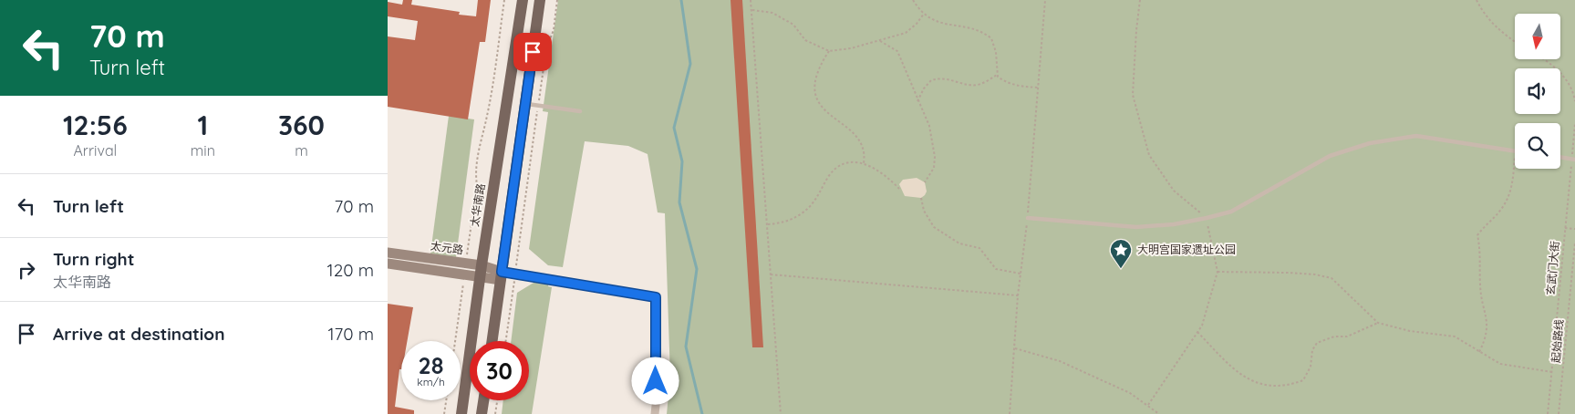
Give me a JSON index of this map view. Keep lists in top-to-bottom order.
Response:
{
  "streets": {
    "main road": ["太华南路", "太元路"],
    "path": ["玄武门大街", "起始路线"]
  },
  "crossings": [
    ["太华南路", "太元路"]
  ],
  "places": {
    "place": ["大明宫国家遗址公园"]
  },
  "north": "bottom",
  "page": {
    "turn": ["70 m", "Turn left"],
    "eta": [
      "12:56",
      "Arrival",
      "1",
      "min",
      "360",
      "m"
    ],
    "list": [
      {
        "name": "Turn left",
        "value": "70 m"
      },
      {
        "name": "Turn right",
        "note": "太华南路",
        "value": "120 m"
      },
      {
        "name": "Arrive at destination",
        "value": "170 m"
      }
    ],
    "speed": "28 km/h",
    "limit": "30"
  }
}
